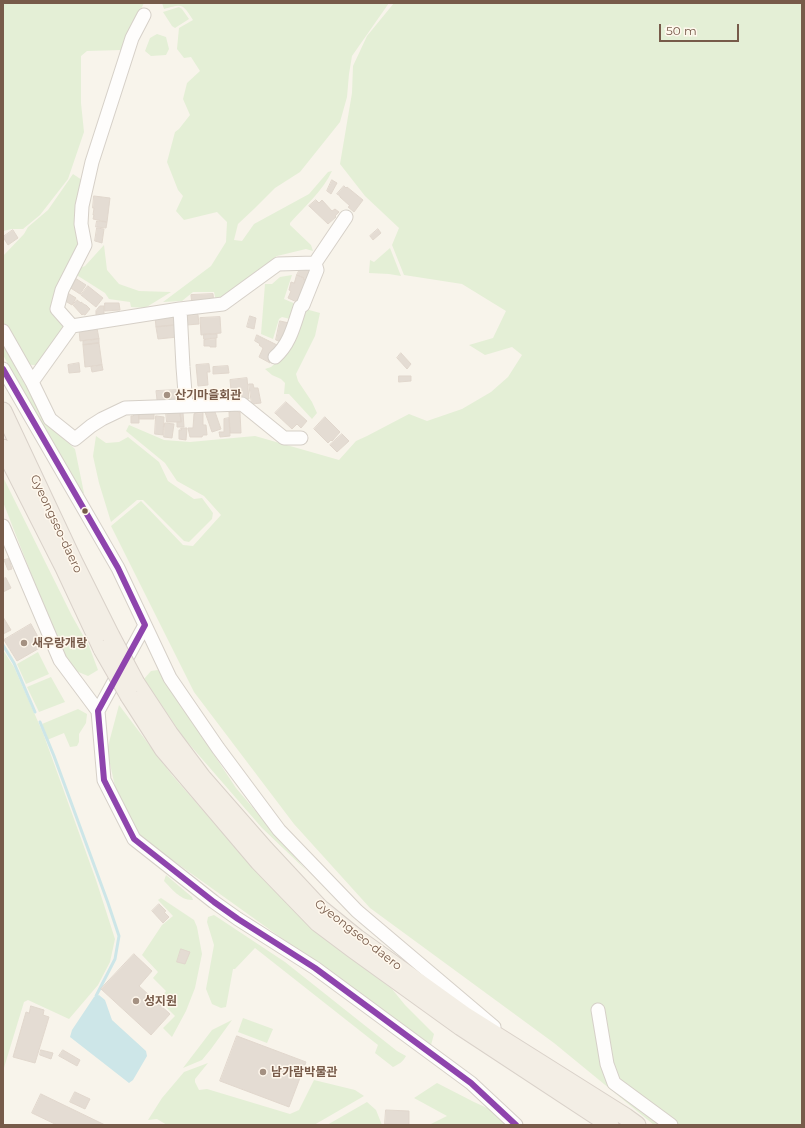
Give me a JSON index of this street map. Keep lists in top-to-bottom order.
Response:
{
  "streets": {
    "main road": ["Gyeongseo-daero"]
  },
  "places": [
    "산기마을회관",
    "새우랑개랑",
    "성지원",
    "남가람박물관"
  ],
  "scale_bar": "50 m"
}
